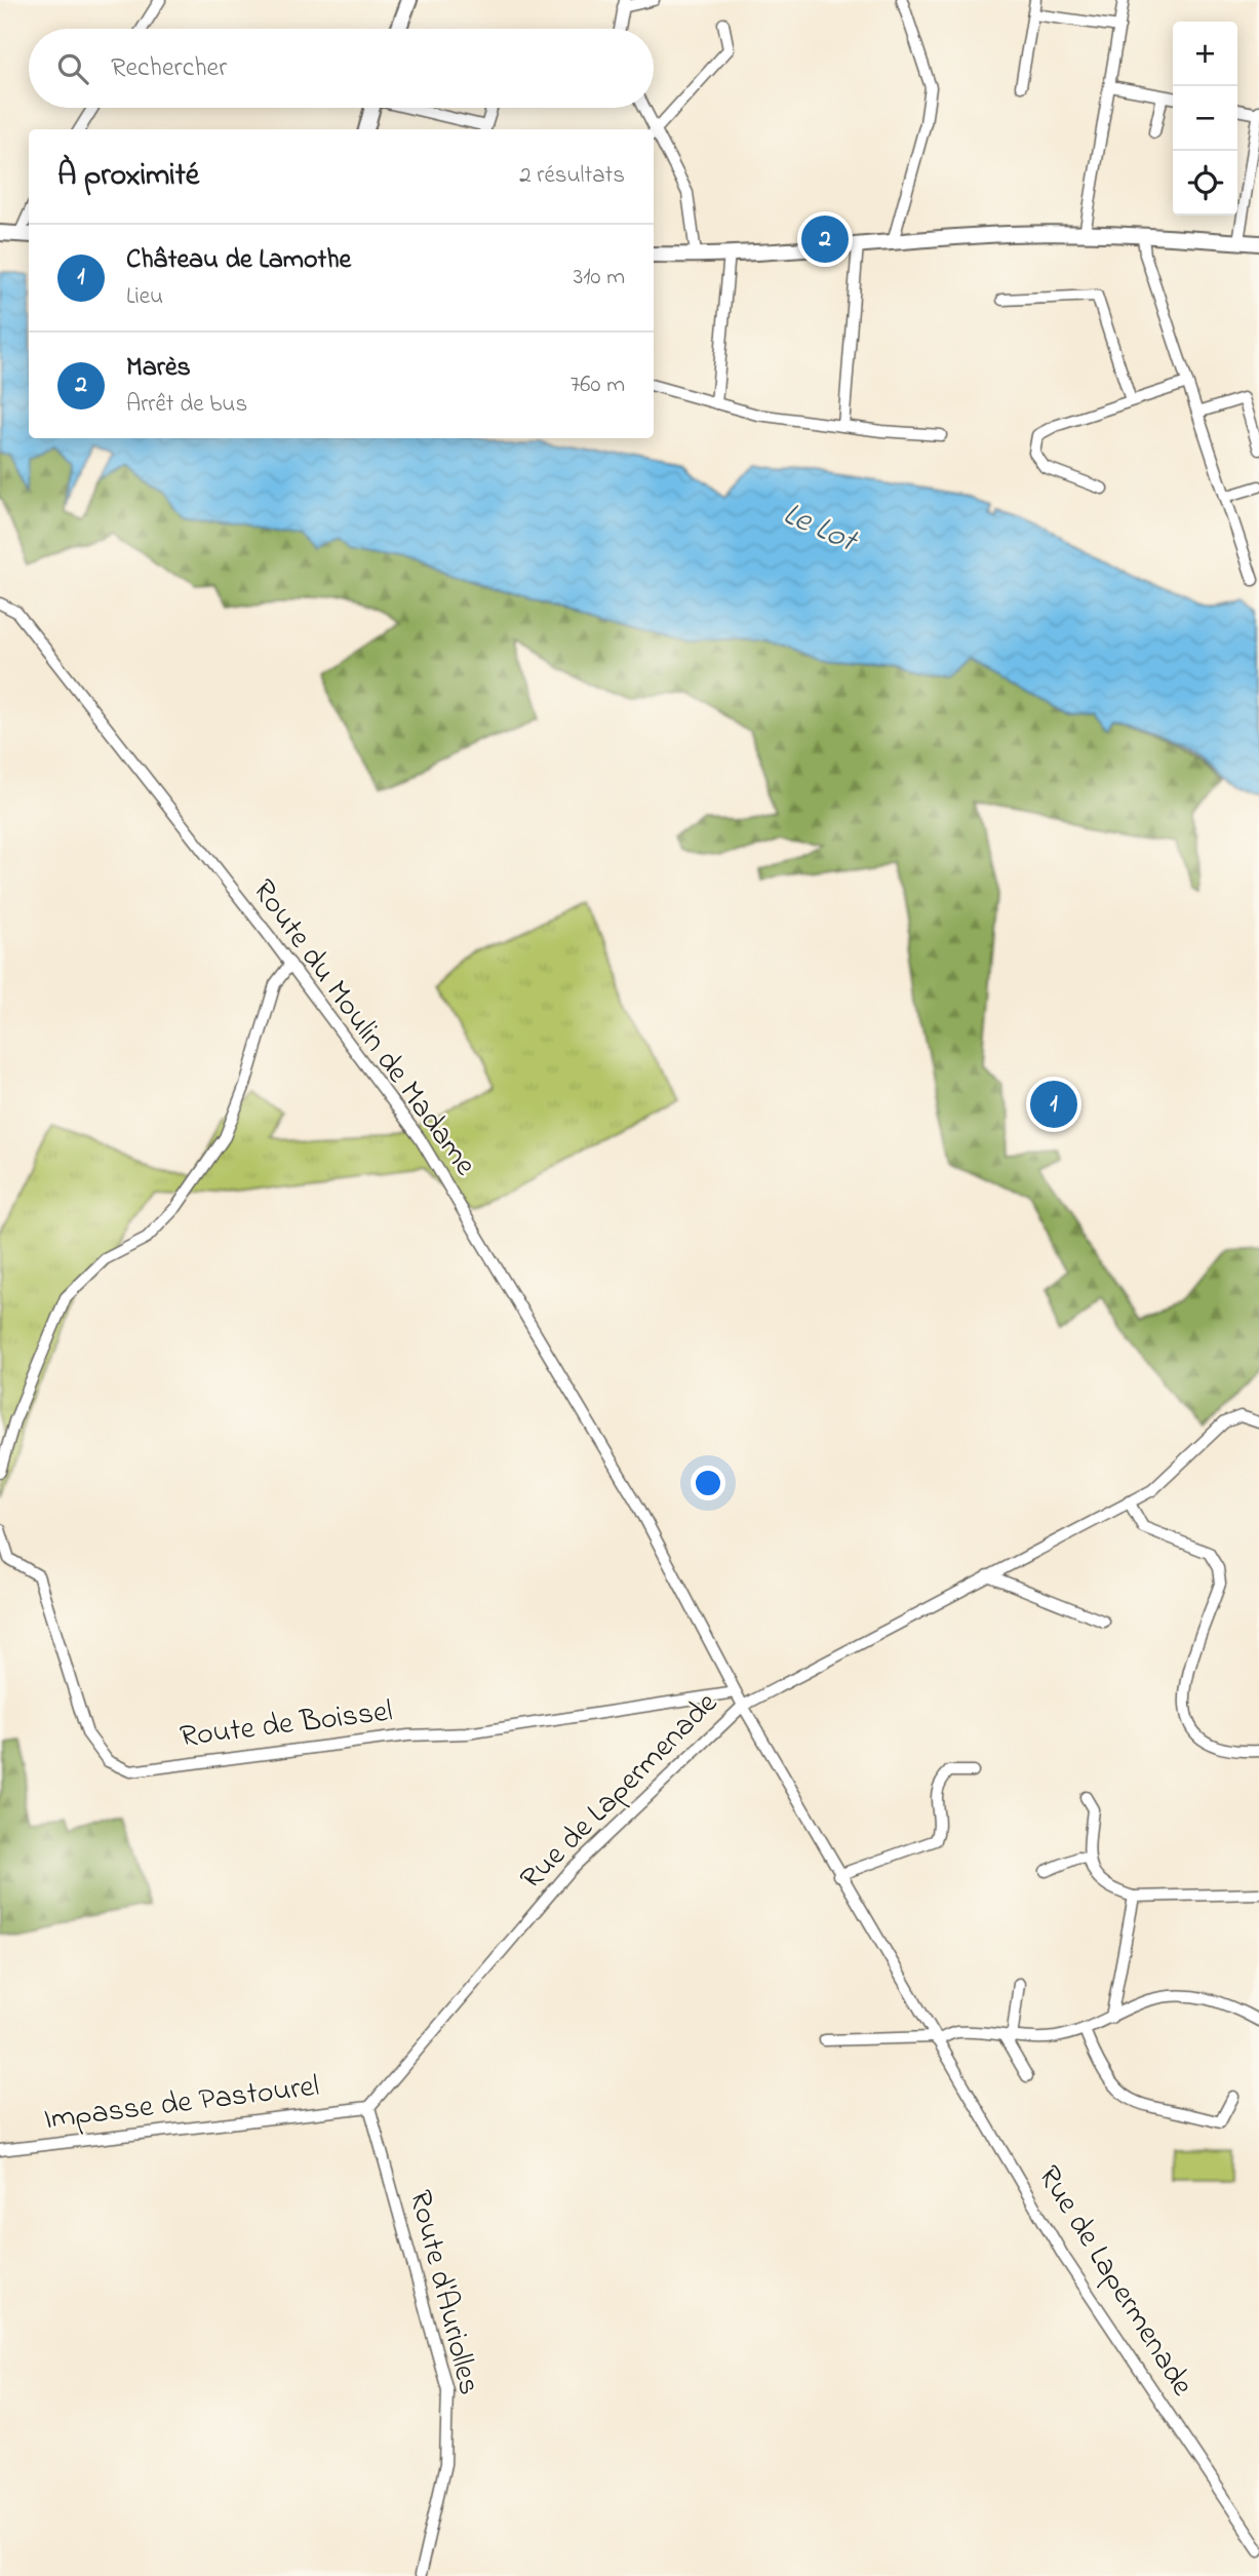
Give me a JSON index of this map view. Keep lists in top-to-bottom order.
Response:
{
  "streets": {
    "street": [
      "Route du Moulin de Madame",
      "Route de Boissel",
      "Rue de Lapermenade",
      "Impasse de Pastourel",
      "Route d'Auriolles"
    ]
  },
  "crossings": [
    ["Route du Moulin de Madame", "Route de Boissel"],
    ["Route du Moulin de Madame", "Rue de Lapermenade"],
    ["Rue de Lapermenade", "Impasse de Pastourel"],
    ["Rue de Lapermenade", "Route d'Auriolles"],
    ["Impasse de Pastourel", "Route d'Auriolles"]
  ],
  "water": ["Le Lot"],
  "page": {
    "map_buttons": ["+", "−"],
    "search": "Rechercher",
    "heading": ["À proximité", "2 résultats"],
    "pins": ["2", "1"],
    "list": [
      {
        "mark": "1",
        "name": "Château de Lamothe",
        "note": "Lieu",
        "value": "310 m"
      },
      {
        "mark": "2",
        "name": "Marès",
        "note": "Arrêt de bus",
        "value": "760 m"
      }
    ]
  }
}
